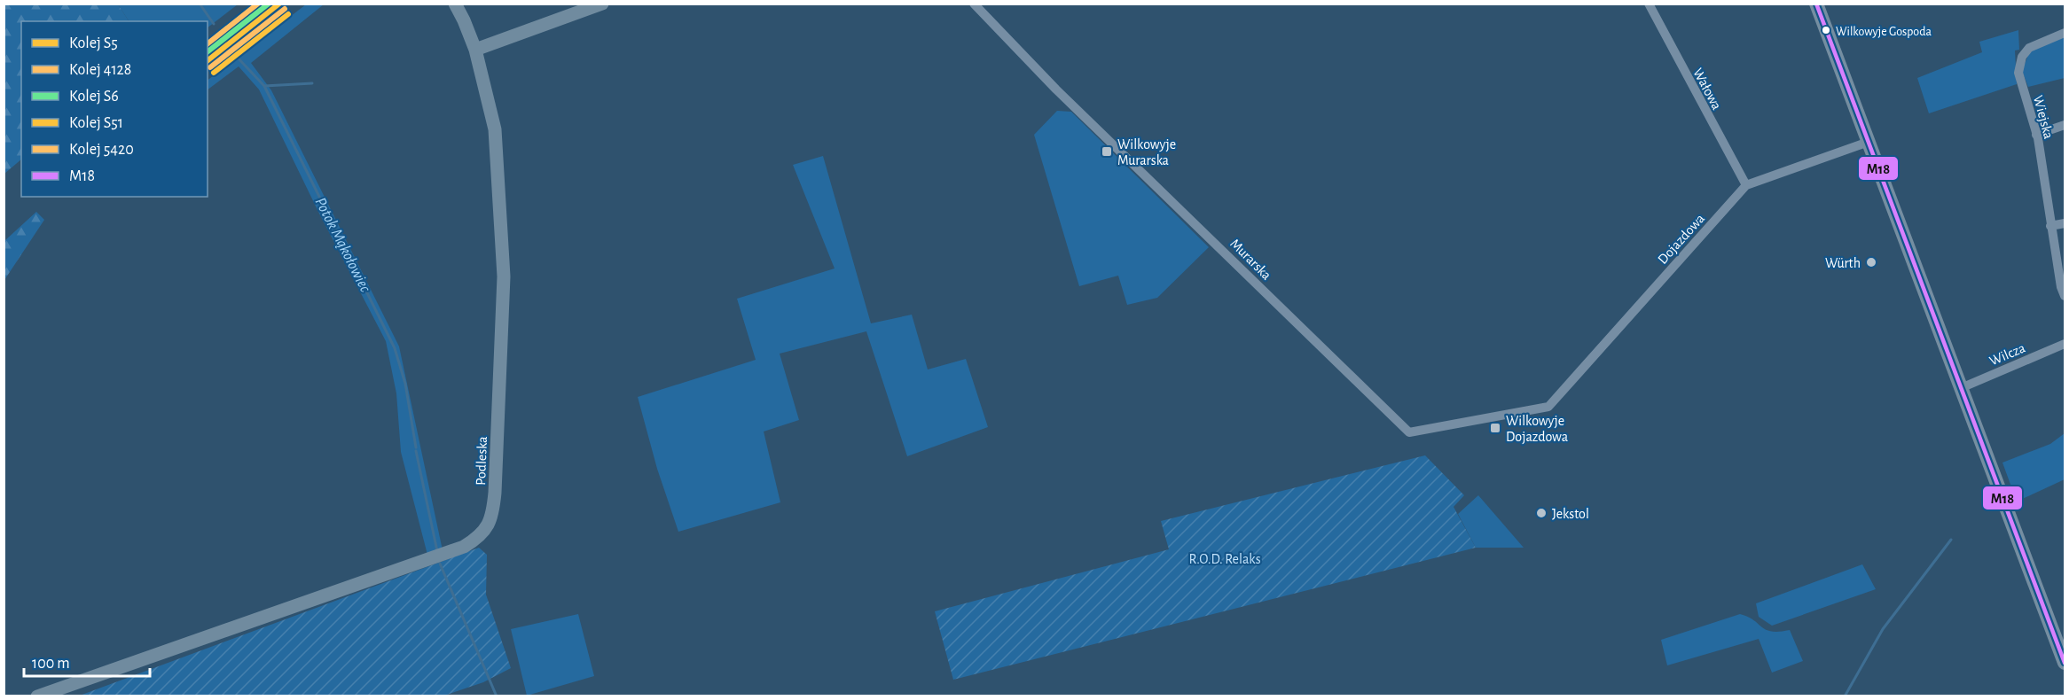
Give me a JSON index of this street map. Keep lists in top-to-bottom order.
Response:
{
  "streets": {
    "street": [
      "Wałowa",
      "Wiejska",
      "Dojazdowa",
      "Murarska",
      "Wilcza",
      "Podleska"
    ]
  },
  "crossings": [
    ["Wałowa", "Dojazdowa"],
    ["Dojazdowa", "Murarska"]
  ],
  "water": ["Potok Mąkołowiec"],
  "parks": ["R.O.D. Relaks"],
  "places": {
    "other": ["Wilkowyje Gospoda", "Würth", "Jekstol"],
    "transit": ["Wilkowyje Murarska", "Wilkowyje Dojazdowa"]
  },
  "lines": [
    "rail line S5",
    "rail line S6",
    "rail line 5420",
    "transit line M18",
    "rail line 4128",
    "rail line S51"
  ],
  "legend": [
    "Kolej S5",
    "Kolej 4128",
    "Kolej S6",
    "Kolej S51",
    "Kolej 5420",
    "M18"
  ],
  "scale_bar": "100 m"
}
